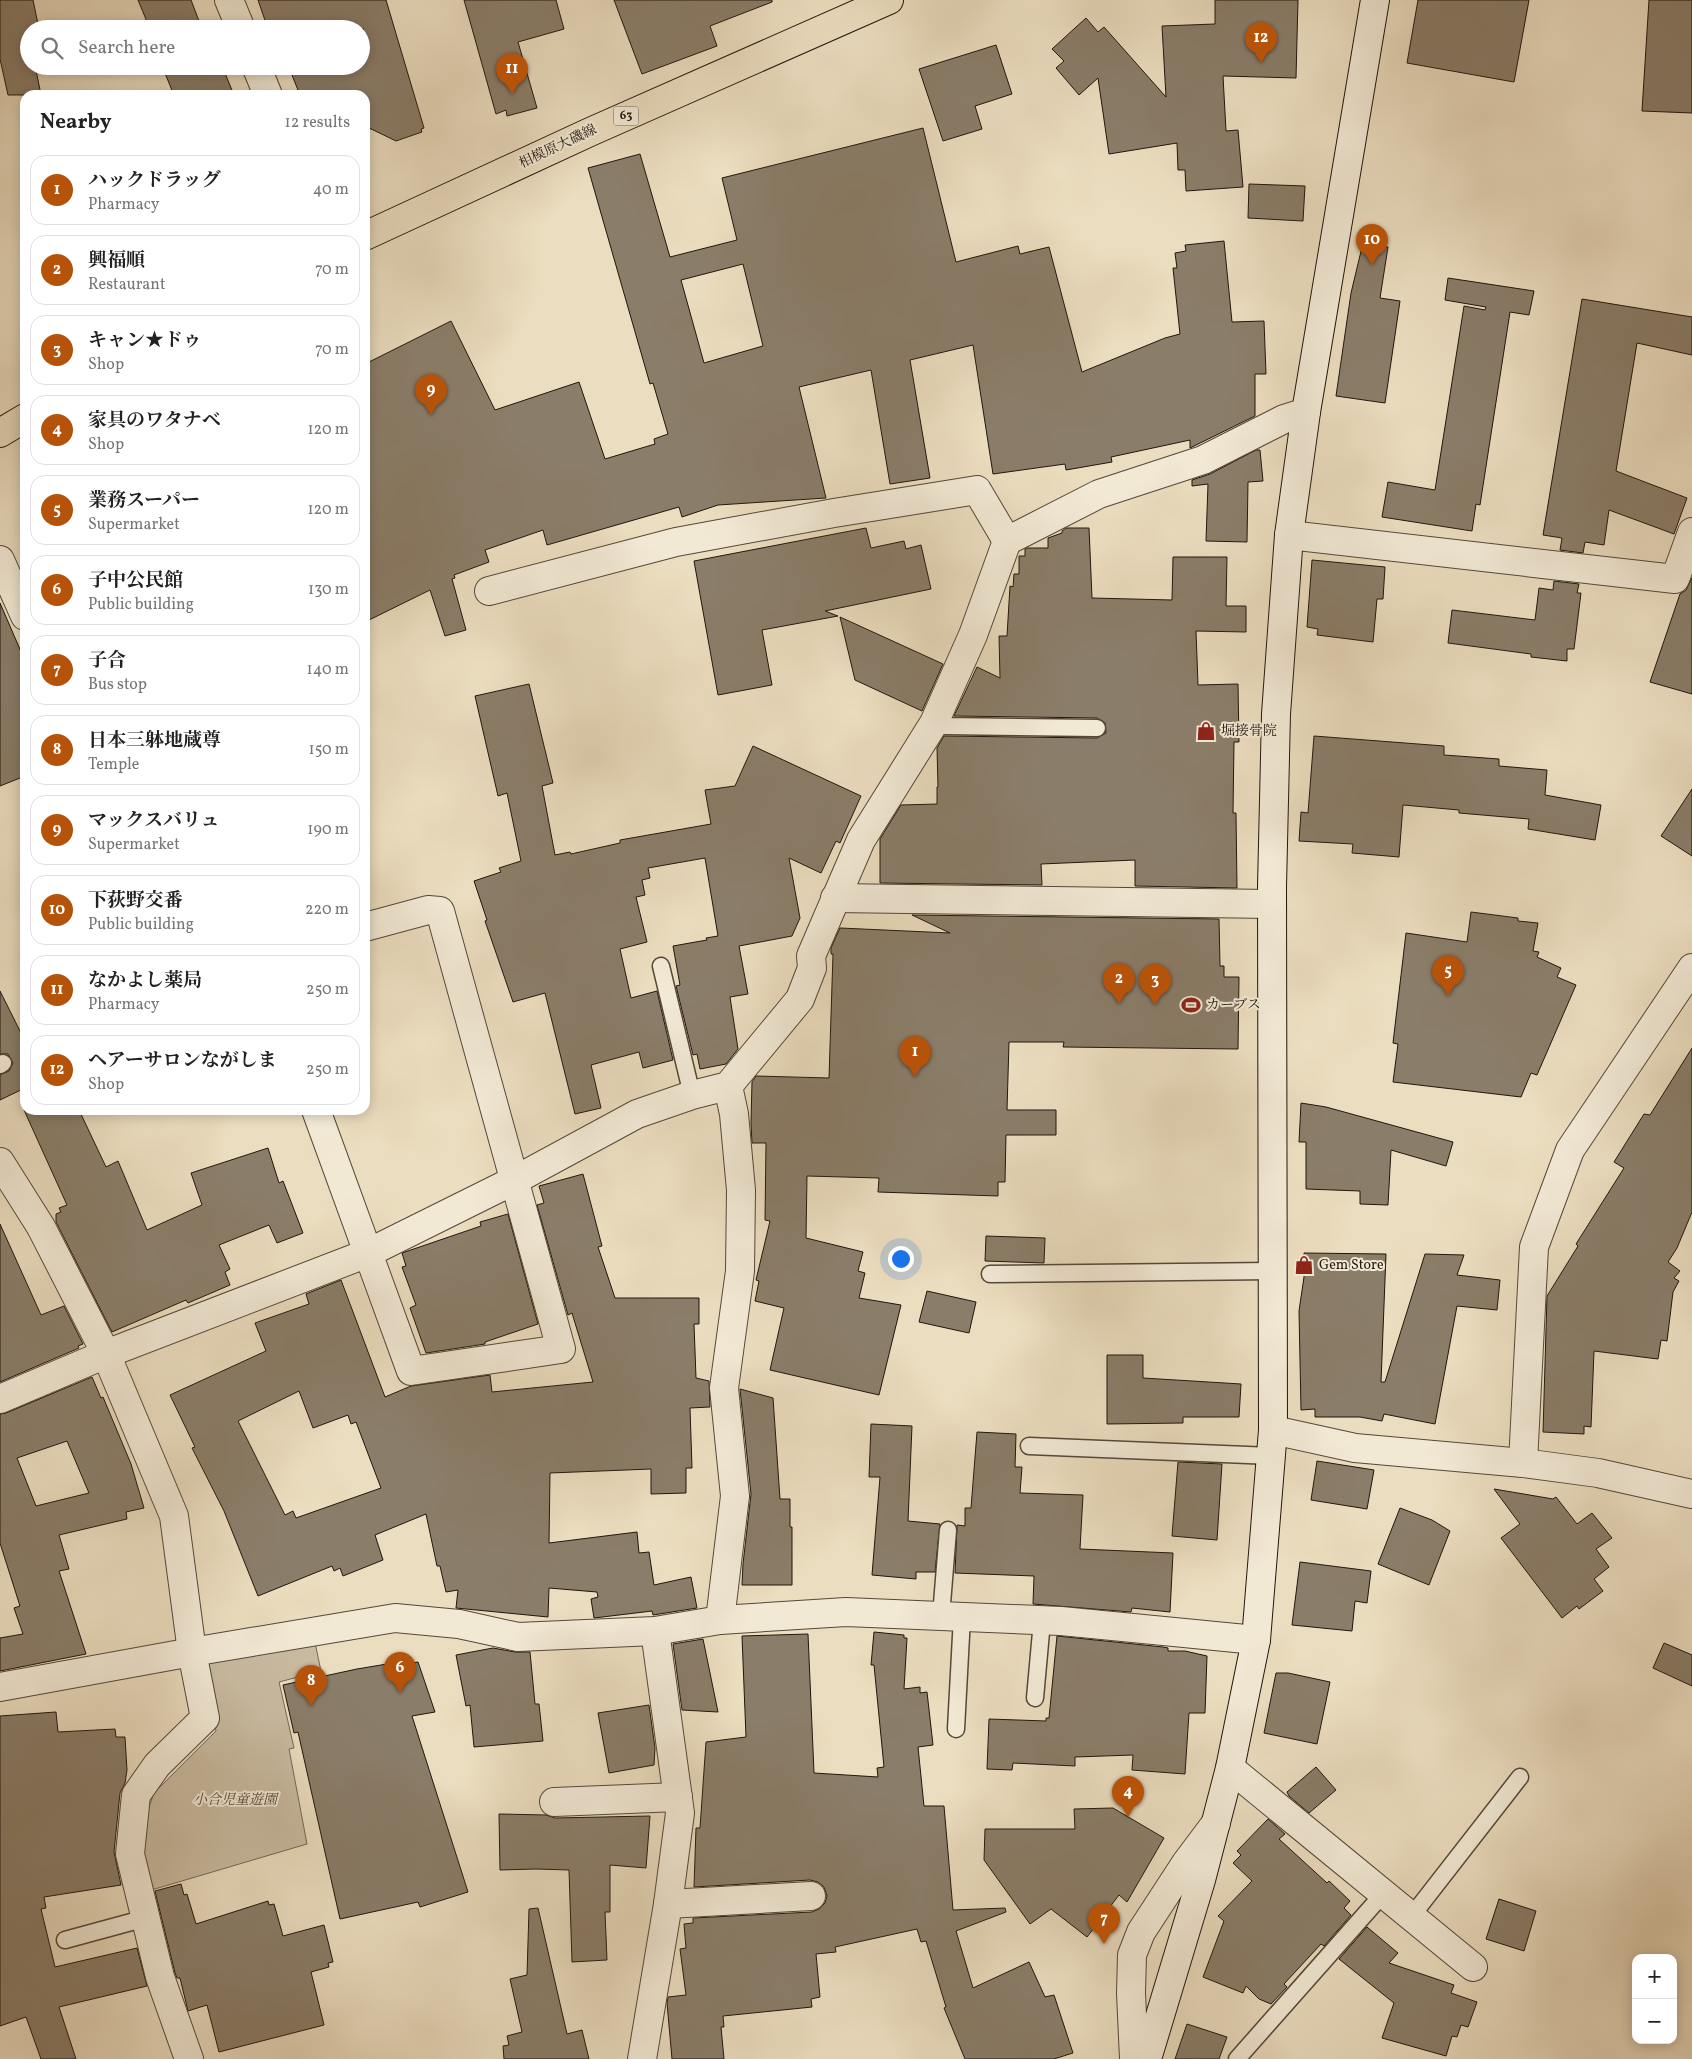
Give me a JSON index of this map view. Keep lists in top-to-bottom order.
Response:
{
  "streets": {
    "main road": ["63", "相模原大磯線"]
  },
  "parks": ["小合児童遊園"],
  "places": {
    "shop": ["堀接骨院", "Gem Store"],
    "sports": ["カーブス"]
  },
  "page": {
    "search": "Search here",
    "pins": [
      "12",
      "11",
      "10",
      "9",
      "5",
      "2",
      "3",
      "1",
      "6",
      "8",
      "4",
      "7"
    ],
    "heading": ["Nearby", "12 results"],
    "list": [
      {
        "mark": "1",
        "name": "ハックドラッグ",
        "note": "Pharmacy",
        "value": "40 m"
      },
      {
        "mark": "2",
        "name": "興福順",
        "note": "Restaurant",
        "value": "70 m"
      },
      {
        "mark": "3",
        "name": "キャン★ドゥ",
        "note": "Shop",
        "value": "70 m"
      },
      {
        "mark": "4",
        "name": "家具のワタナベ",
        "note": "Shop",
        "value": "120 m"
      },
      {
        "mark": "5",
        "name": "業務スーパー",
        "note": "Supermarket",
        "value": "120 m"
      },
      {
        "mark": "6",
        "name": "子中公民館",
        "note": "Public building",
        "value": "130 m"
      },
      {
        "mark": "7",
        "name": "子合",
        "note": "Bus stop",
        "value": "140 m"
      },
      {
        "mark": "8",
        "name": "日本三躰地蔵尊",
        "note": "Temple",
        "value": "150 m"
      },
      {
        "mark": "9",
        "name": "マックスバリュ",
        "note": "Supermarket",
        "value": "190 m"
      },
      {
        "mark": "10",
        "name": "下荻野交番",
        "note": "Public building",
        "value": "220 m"
      },
      {
        "mark": "11",
        "name": "なかよし薬局",
        "note": "Pharmacy",
        "value": "250 m"
      },
      {
        "mark": "12",
        "name": "ヘアーサロンながしま",
        "note": "Shop",
        "value": "250 m"
      }
    ],
    "map_buttons": ["+", "−"]
  }
}
